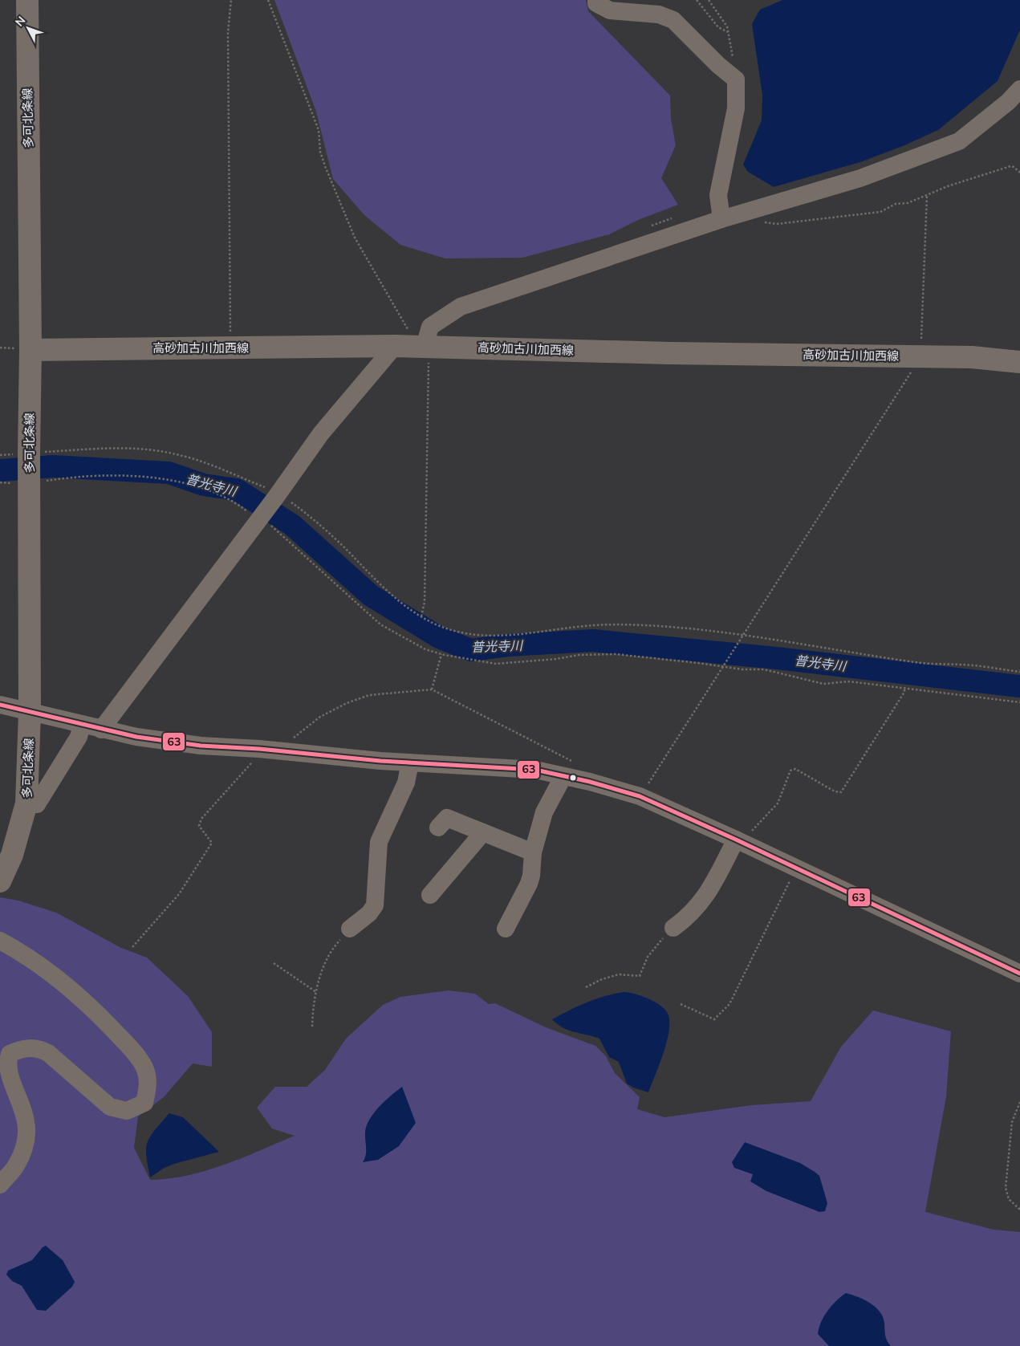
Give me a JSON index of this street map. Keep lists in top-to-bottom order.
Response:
{
  "streets": {
    "main road": ["多可北条線", "高砂加古川加西線"]
  },
  "crossings": [
    ["多可北条線", "高砂加古川加西線"]
  ],
  "water": ["普光寺川"],
  "lines": ["transit line 63"],
  "north": "top left"
}
